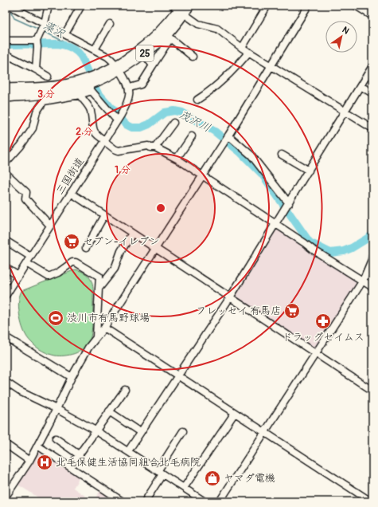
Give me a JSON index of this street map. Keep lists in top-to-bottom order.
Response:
{
  "streets": {
    "main road": ["25"],
    "street": ["三国街道"]
  },
  "water": ["藻沢", "茂沢川"],
  "places": {
    "supermarket": ["セブン-イレブン", "フレッセイ 有馬店"],
    "sports": ["渋川市有馬野球場"],
    "pharmacy": ["ドラッグセイムス"],
    "hospital": ["北毛保健生活協同組合北毛病院"],
    "shop": ["ヤマダ電機"]
  },
  "north": "top right",
  "rings": ["3 分", "2 分", "1 分"]
}
